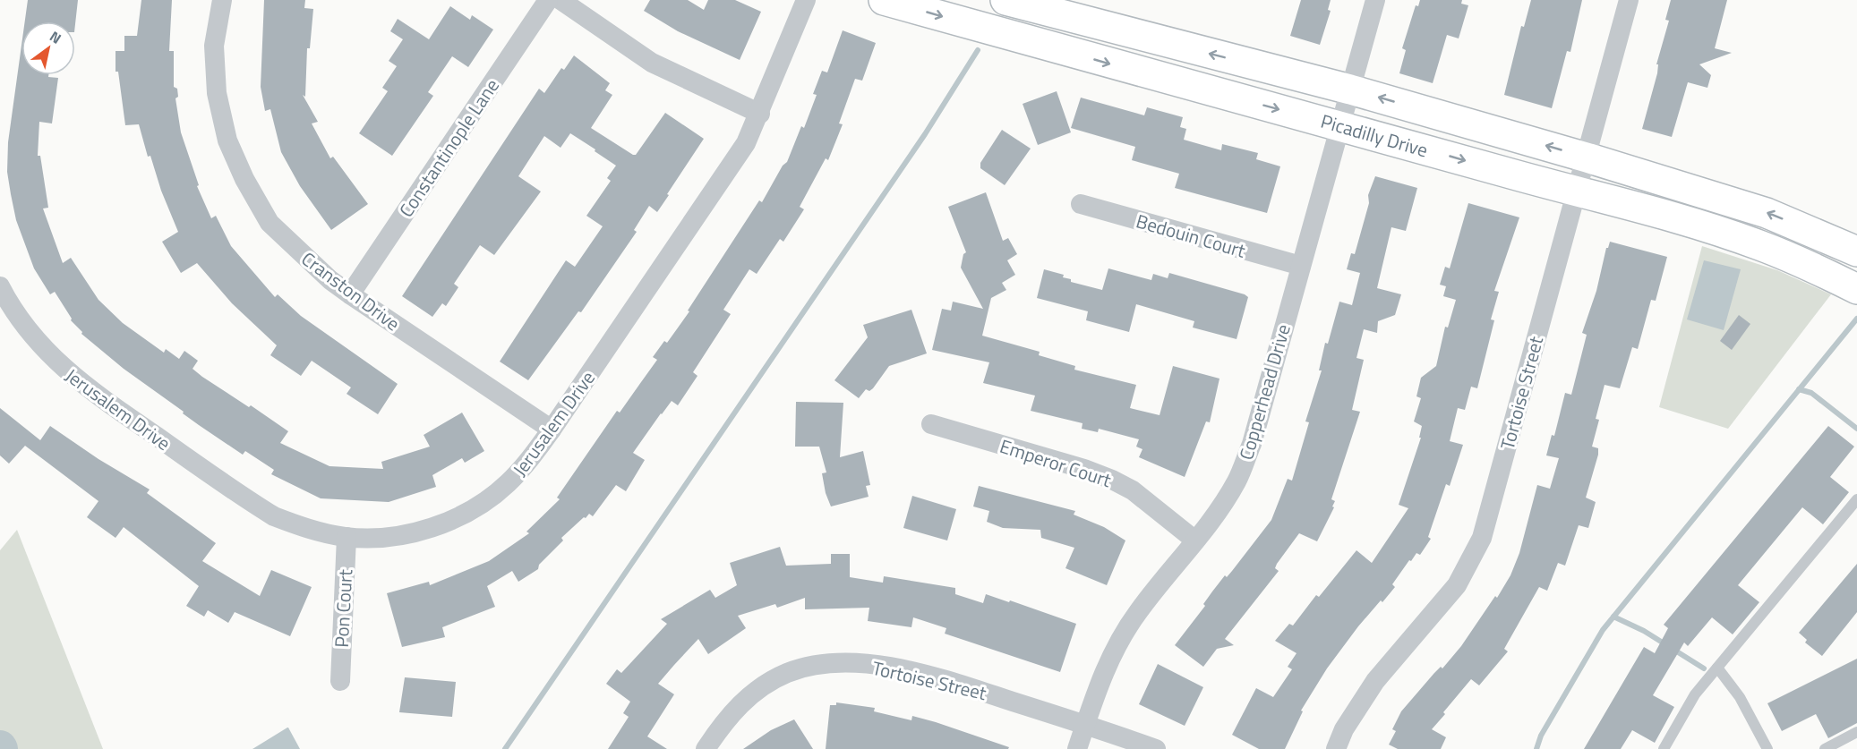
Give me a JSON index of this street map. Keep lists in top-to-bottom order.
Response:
{
  "streets": {
    "street": [
      "Picadilly Drive",
      "Constantinople Lane",
      "Bedouin Court",
      "Cranston Drive",
      "Copperhead Drive",
      "Tortoise Street",
      "Jerusalem Drive",
      "Emperor Court",
      "Pon Court"
    ]
  },
  "crossings": [
    ["Picadilly Drive", "Copperhead Drive"],
    ["Picadilly Drive", "Tortoise Street"],
    ["Constantinople Lane", "Cranston Drive"],
    ["Bedouin Court", "Copperhead Drive"],
    ["Cranston Drive", "Jerusalem Drive"],
    ["Copperhead Drive", "Tortoise Street"],
    ["Copperhead Drive", "Emperor Court"],
    ["Jerusalem Drive", "Pon Court"]
  ],
  "north": "top right"
}
